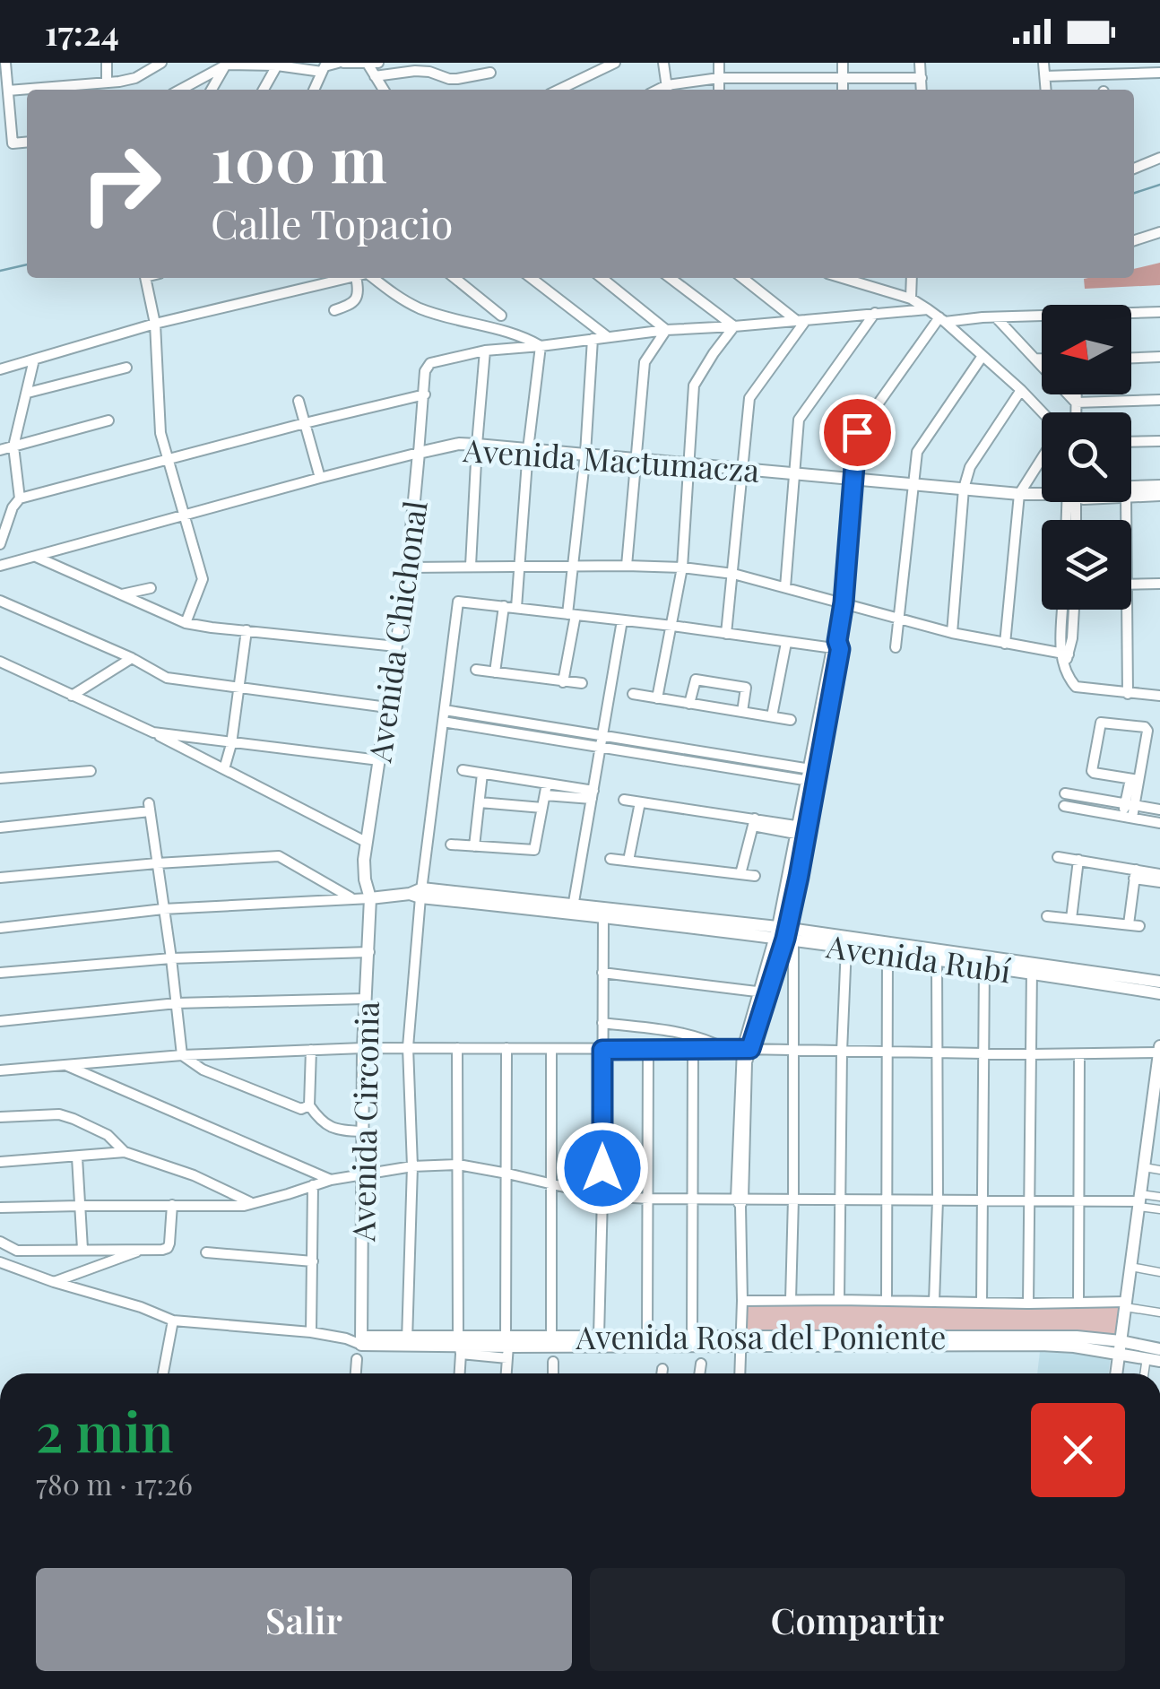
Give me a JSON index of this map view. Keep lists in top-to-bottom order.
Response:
{
  "streets": {
    "street": [
      "Avenida Mactumacza",
      "Avenida Chichonal",
      "Avenida Rubí",
      "Avenida Circonia",
      "Avenida Rosa del Poniente"
    ]
  },
  "crossings": [
    ["Avenida Mactumacza", "Avenida Chichonal"],
    ["Avenida Chichonal", "Avenida Rubí"],
    ["Avenida Chichonal", "Avenida Circonia"],
    ["Avenida Rubí", "Avenida Circonia"]
  ],
  "north": "left",
  "page": {
    "status": "17:24",
    "turn": ["100 m", "Calle Topacio"],
    "heading": ["2 min", "780 m · 17:26"],
    "buttons": ["Salir", "Compartir"]
  }
}
